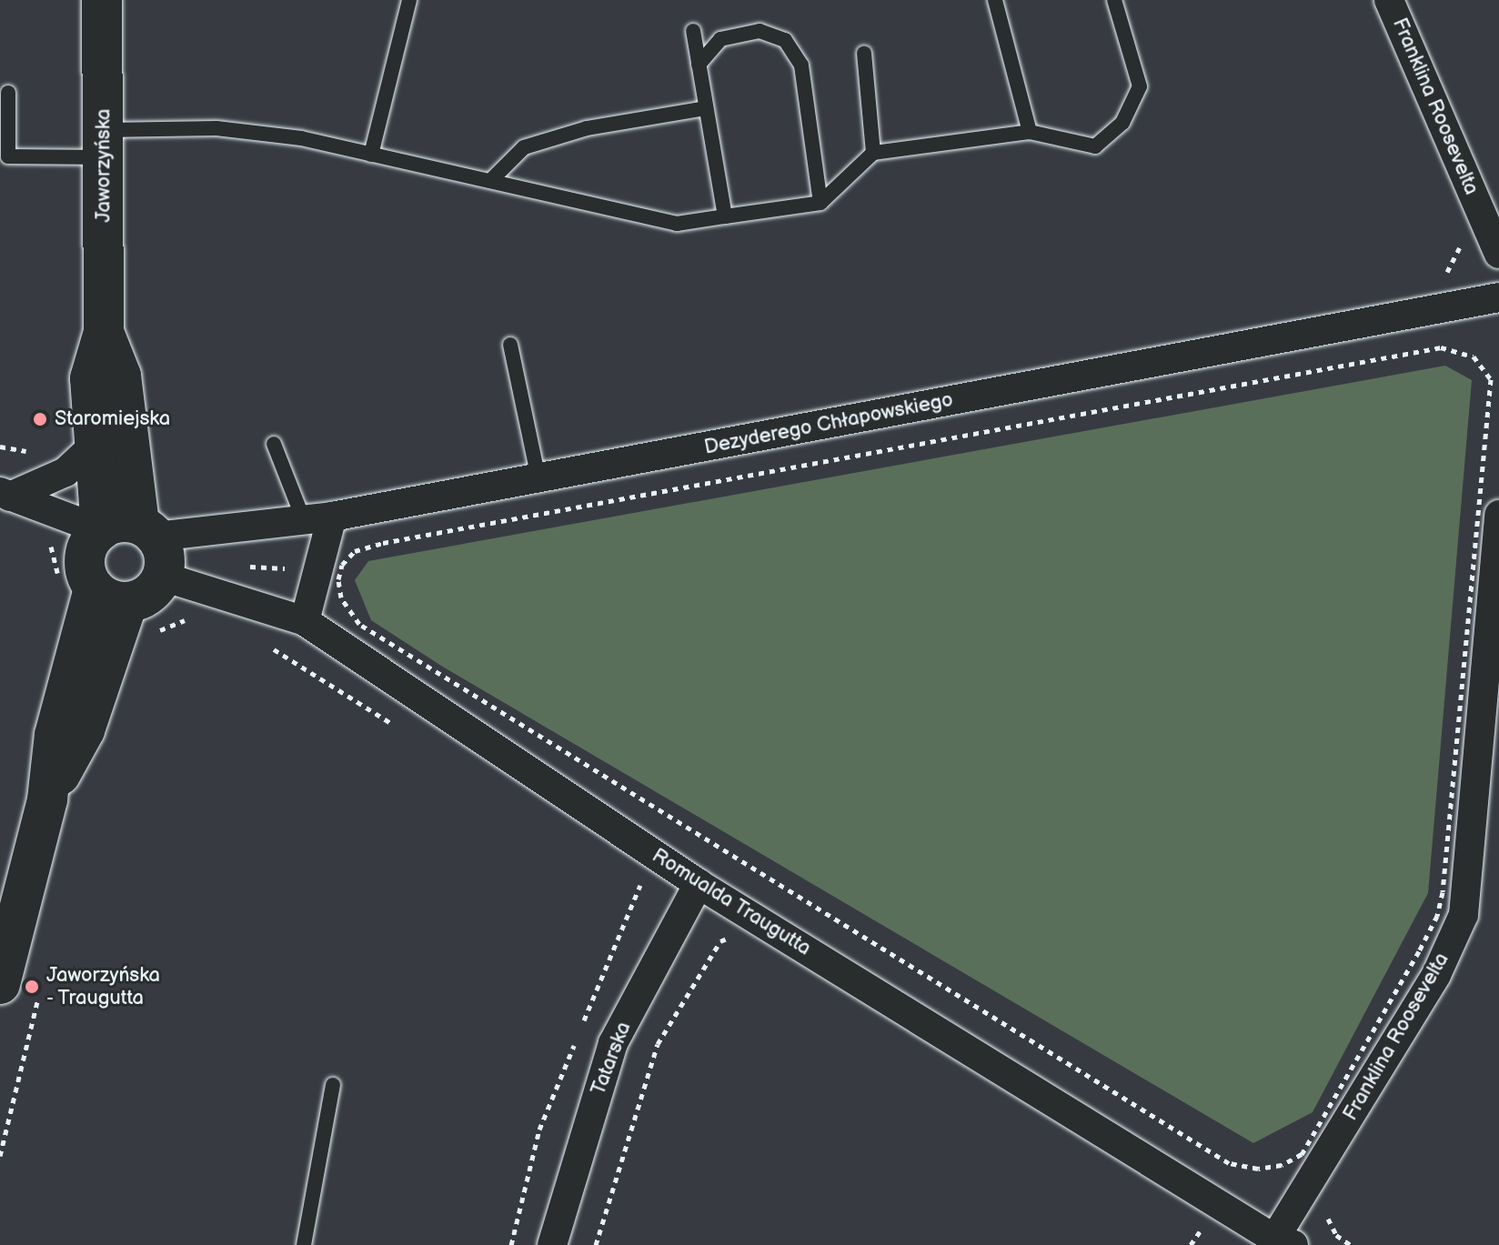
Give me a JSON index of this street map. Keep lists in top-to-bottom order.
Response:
{
  "streets": {
    "street": [
      "Franklina Roosevelta",
      "Jaworzyńska",
      "Dezyderego Chłapowskiego",
      "Romualda Traugutta",
      "Tatarska"
    ]
  },
  "crossings": [
    ["Franklina Roosevelta", "Romualda Traugutta"],
    ["Jaworzyńska", "Dezyderego Chłapowskiego"],
    ["Jaworzyńska", "Romualda Traugutta"],
    ["Dezyderego Chłapowskiego", "Romualda Traugutta"],
    ["Romualda Traugutta", "Tatarska"]
  ],
  "places": ["Staromiejska", "Jaworzyńska - Traugutta"]
}
